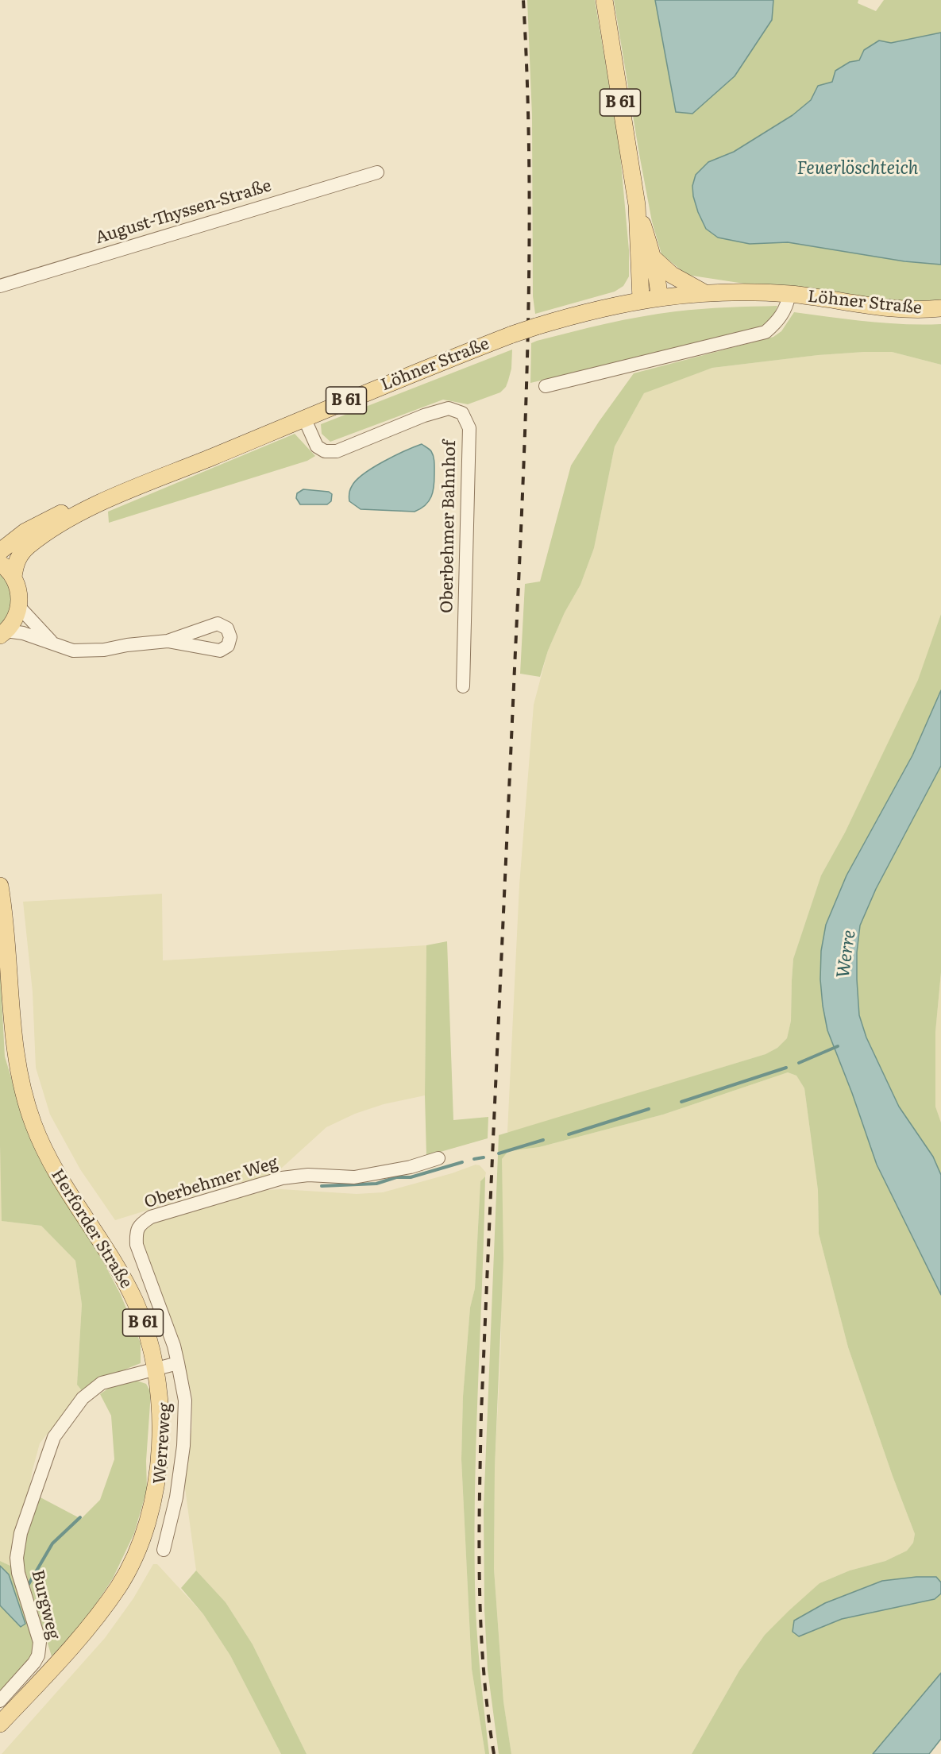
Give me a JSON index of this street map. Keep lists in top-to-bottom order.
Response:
{
  "streets": {
    "main road": ["B 61", "Löhner Straße", "Herforder Straße"],
    "street": [
      "August-Thyssen-Straße",
      "Oberbehmer Bahnhof",
      "Oberbehmer Weg",
      "Werreweg",
      "Burgweg"
    ]
  },
  "crossings": [
    ["B 61", "Löhner Straße"],
    ["Löhner Straße", "Oberbehmer Bahnhof"],
    ["Oberbehmer Weg", "Werreweg"],
    ["Herforder Straße", "Burgweg"]
  ],
  "water": ["Feuerlöschteich", "Werre"]
}
